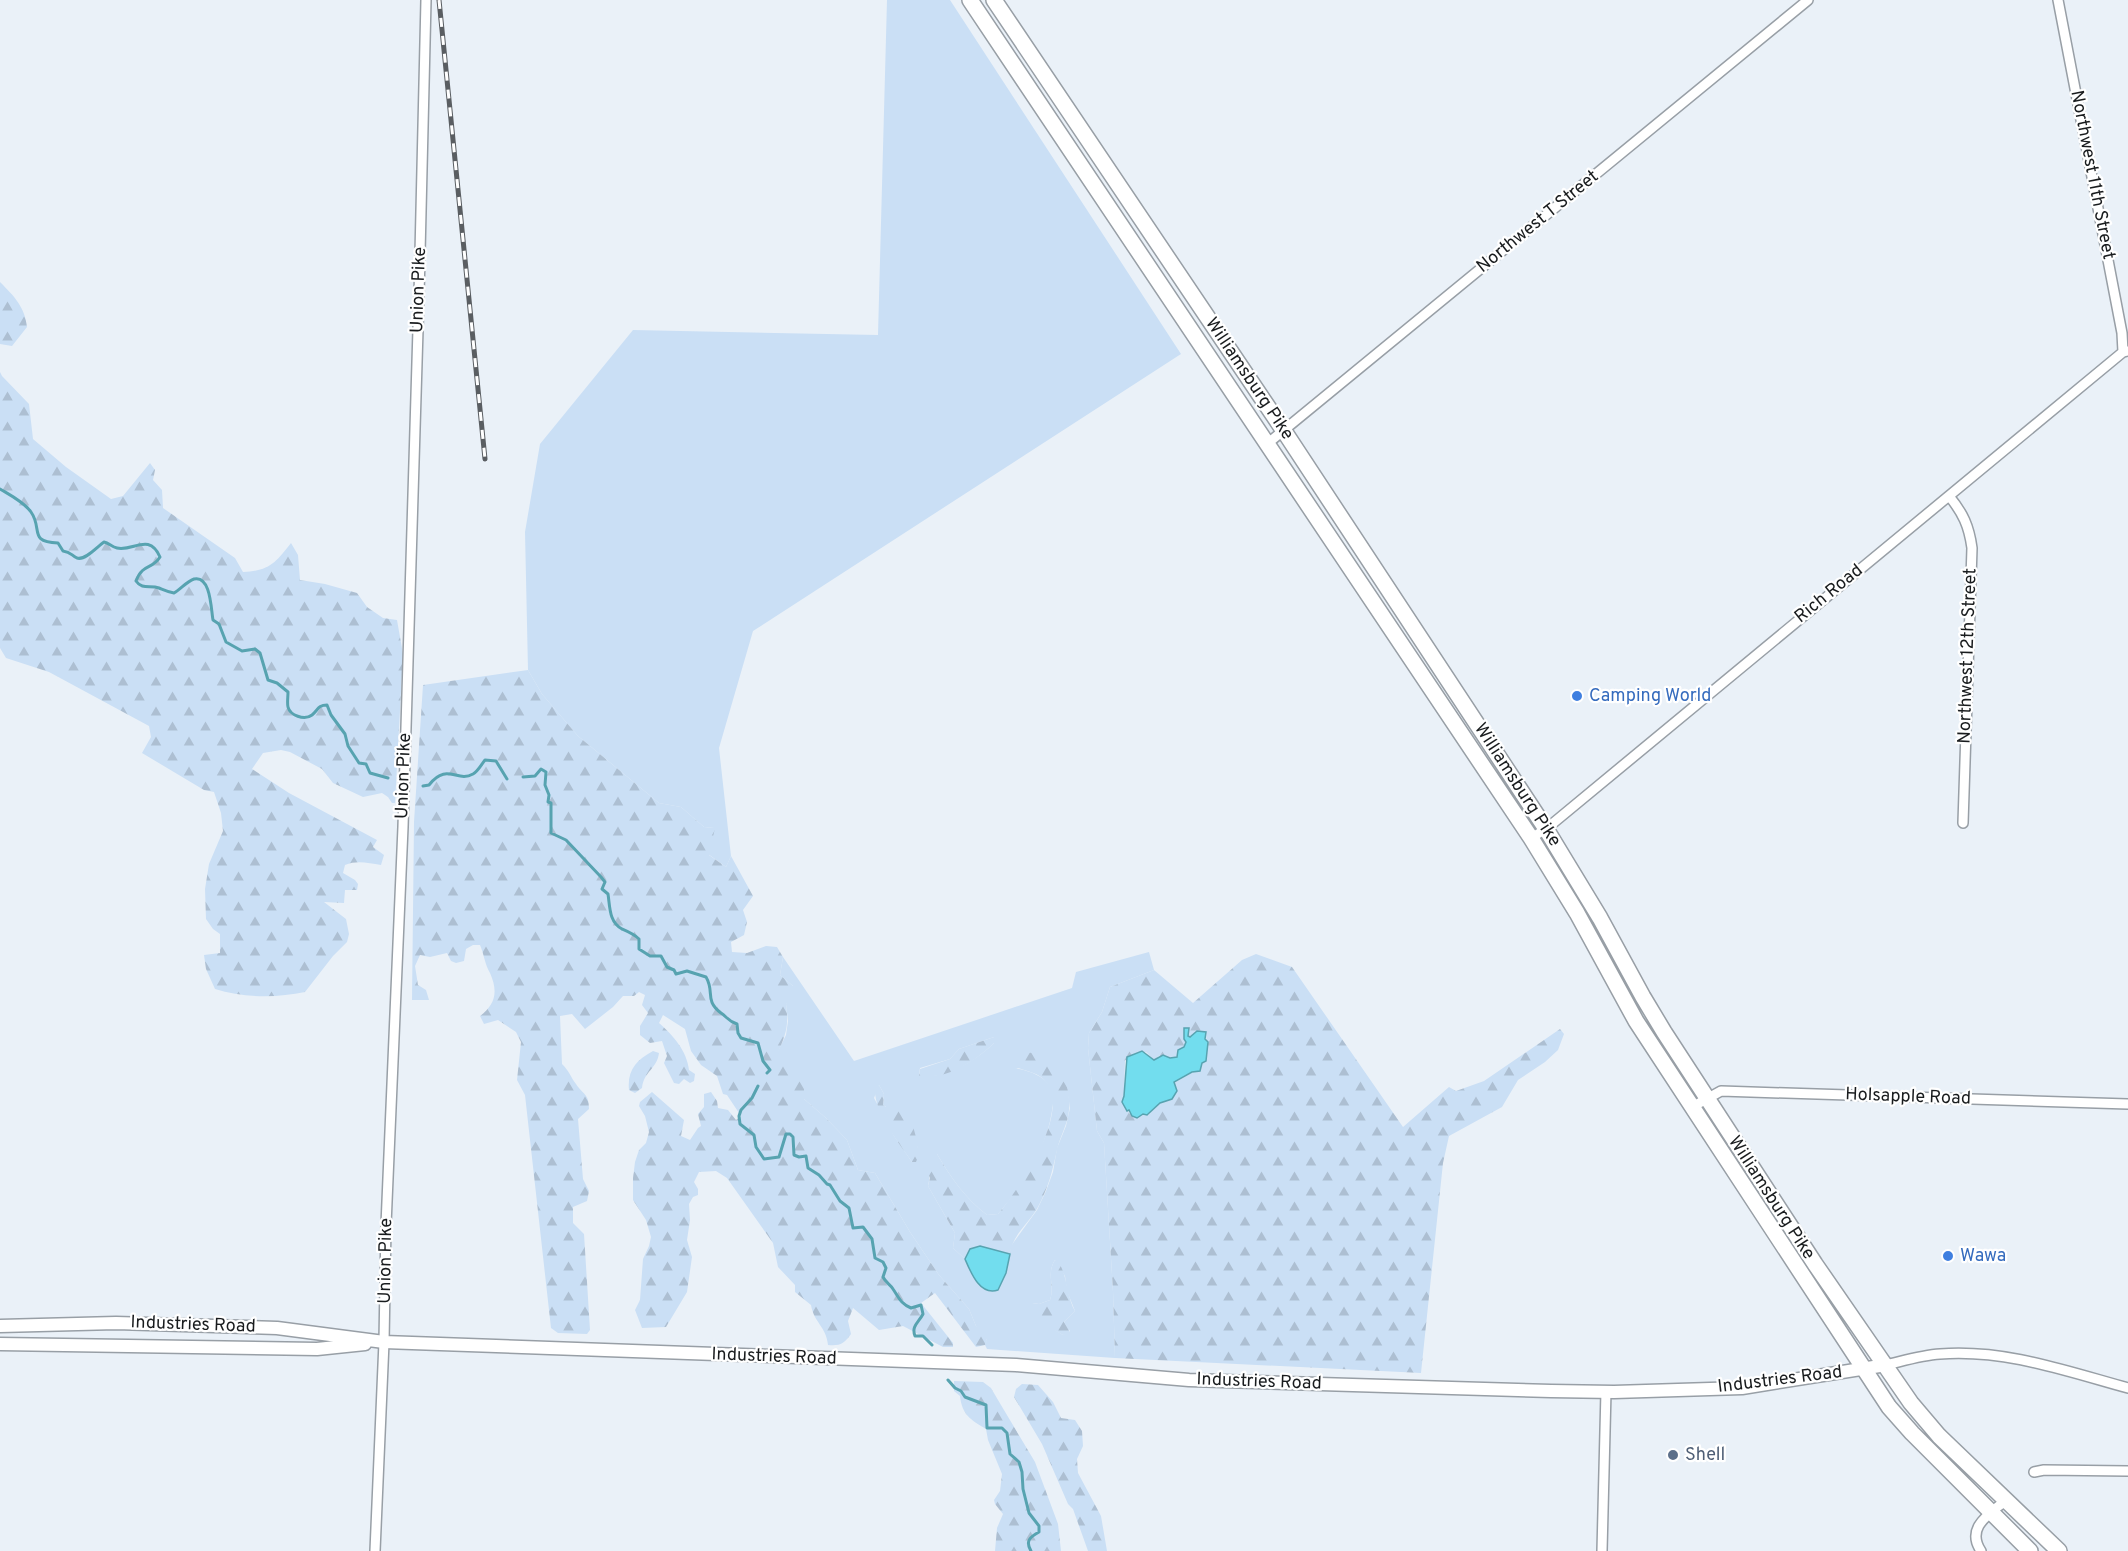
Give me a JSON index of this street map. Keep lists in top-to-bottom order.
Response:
{
  "streets": {
    "main road": ["Williamsburg Pike"],
    "street": [
      "Northwest 11th Street",
      "Northwest T Street",
      "Union Pike",
      "Rich Road",
      "Northwest 12th Street",
      "Holsapple Road",
      "Industries Road"
    ]
  },
  "crossings": [
    ["Northwest 11th Street", "Rich Road"],
    ["Northwest T Street", "Williamsburg Pike"],
    ["Union Pike", "Industries Road"],
    ["Williamsburg Pike", "Rich Road"],
    ["Williamsburg Pike", "Holsapple Road"],
    ["Williamsburg Pike", "Industries Road"],
    ["Rich Road", "Northwest 12th Street"]
  ],
  "places": ["Camping World", "Wawa", "Shell"]
}
